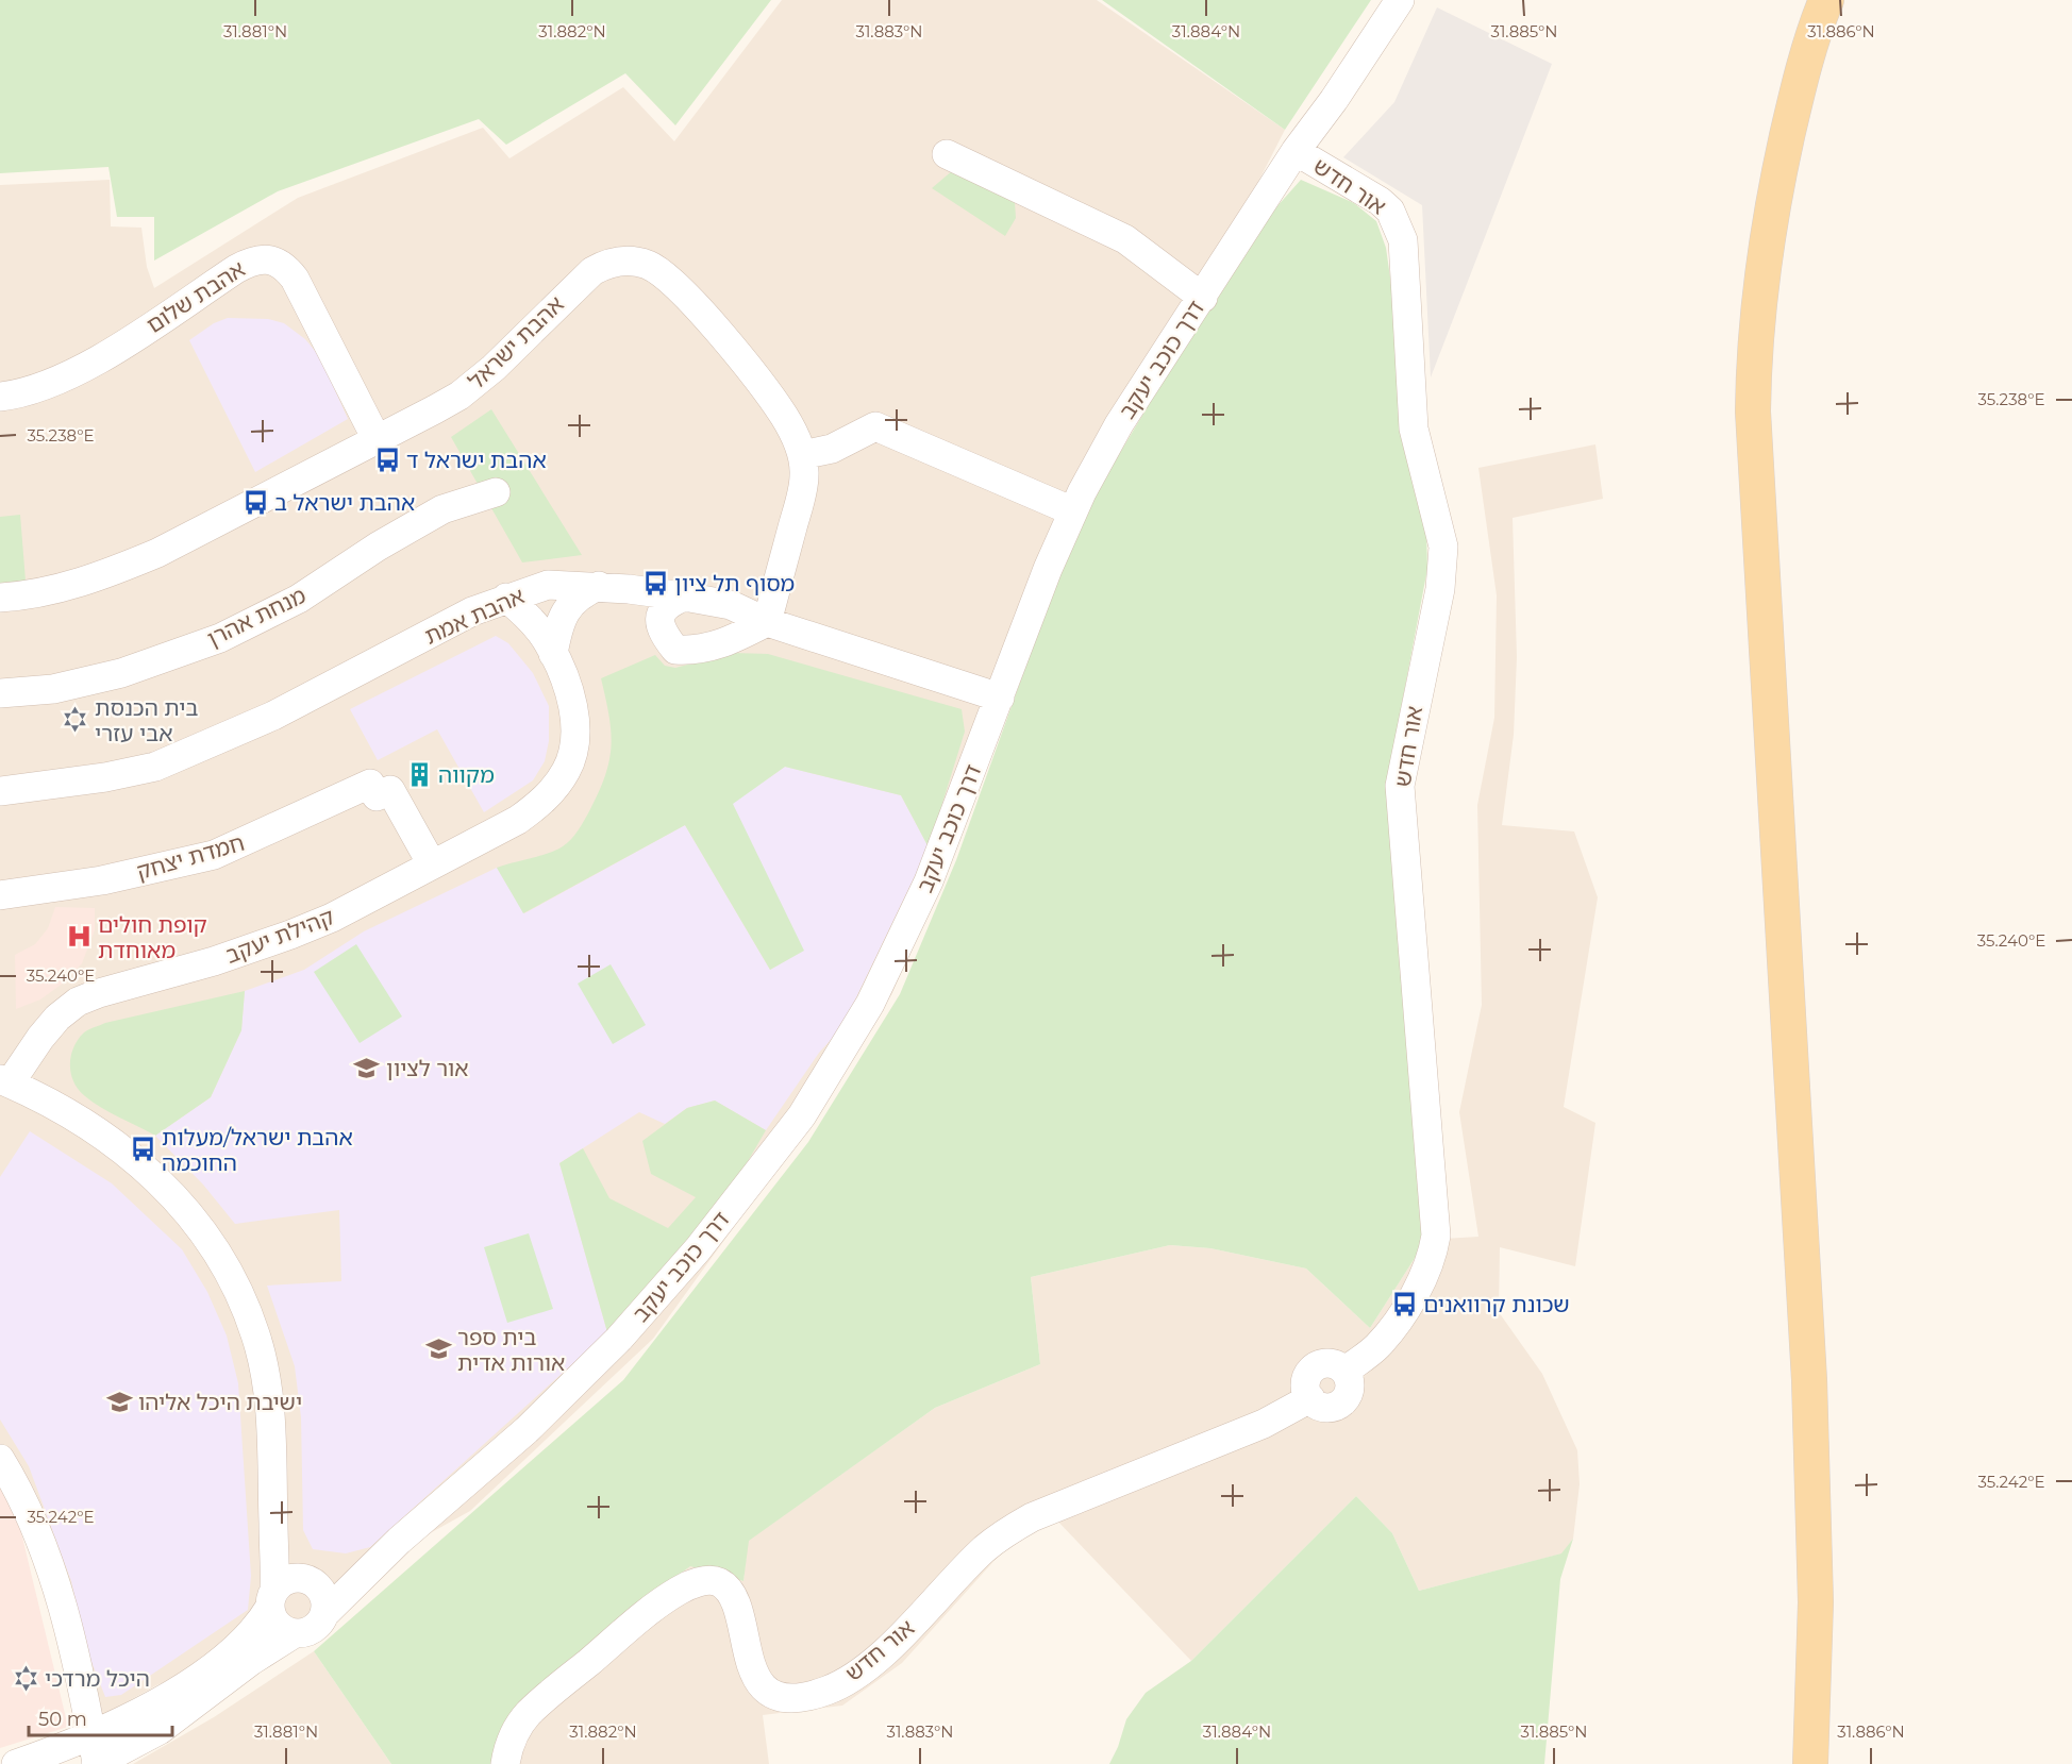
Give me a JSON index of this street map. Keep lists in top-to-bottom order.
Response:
{
  "streets": {
    "street": [
      "אור חדש",
      "אהבת שלום",
      "אהבת ישראל",
      "דרך כוכב יעקב",
      "אהבת אמת",
      "מנחת אהרן",
      "חמדת יצחק",
      "קהילת יעקב"
    ]
  },
  "crossings": [
    ["אור חדש", "דרך כוכב יעקב"],
    ["אהבת שלום", "אהבת ישראל"],
    ["אהבת ישראל", "אהבת אמת"],
    ["דרך כוכב יעקב", "אהבת אמת"],
    ["אהבת אמת", "קהילת יעקב"],
    ["חמדת יצחק", "קהילת יעקב"]
  ],
  "places": {
    "bus stop": [
      "אהבת ישראל ד",
      "אהבת ישראל ב",
      "מסוף תל ציון",
      "אהבת ישראל/מעלות החוכמה",
      "שכונת קרוואנים"
    ],
    "synagogue": ["בית הכנסת אבי עזרי", "היכל מרדכי"],
    "building": ["מקווה"],
    "hospital": ["קופת חולים מאוחדת"],
    "school or university": ["אור לציון", "בית ספר אורות אדית", "ישיבת היכל אליהו"]
  },
  "scale_bar": "50 m",
  "coordinates": [
    "31.881°N",
    "31.882°N",
    "31.883°N",
    "31.884°N",
    "31.885°N",
    "31.886°N",
    "35.238°E",
    "35.240°E",
    "35.242°E"
  ]
}
